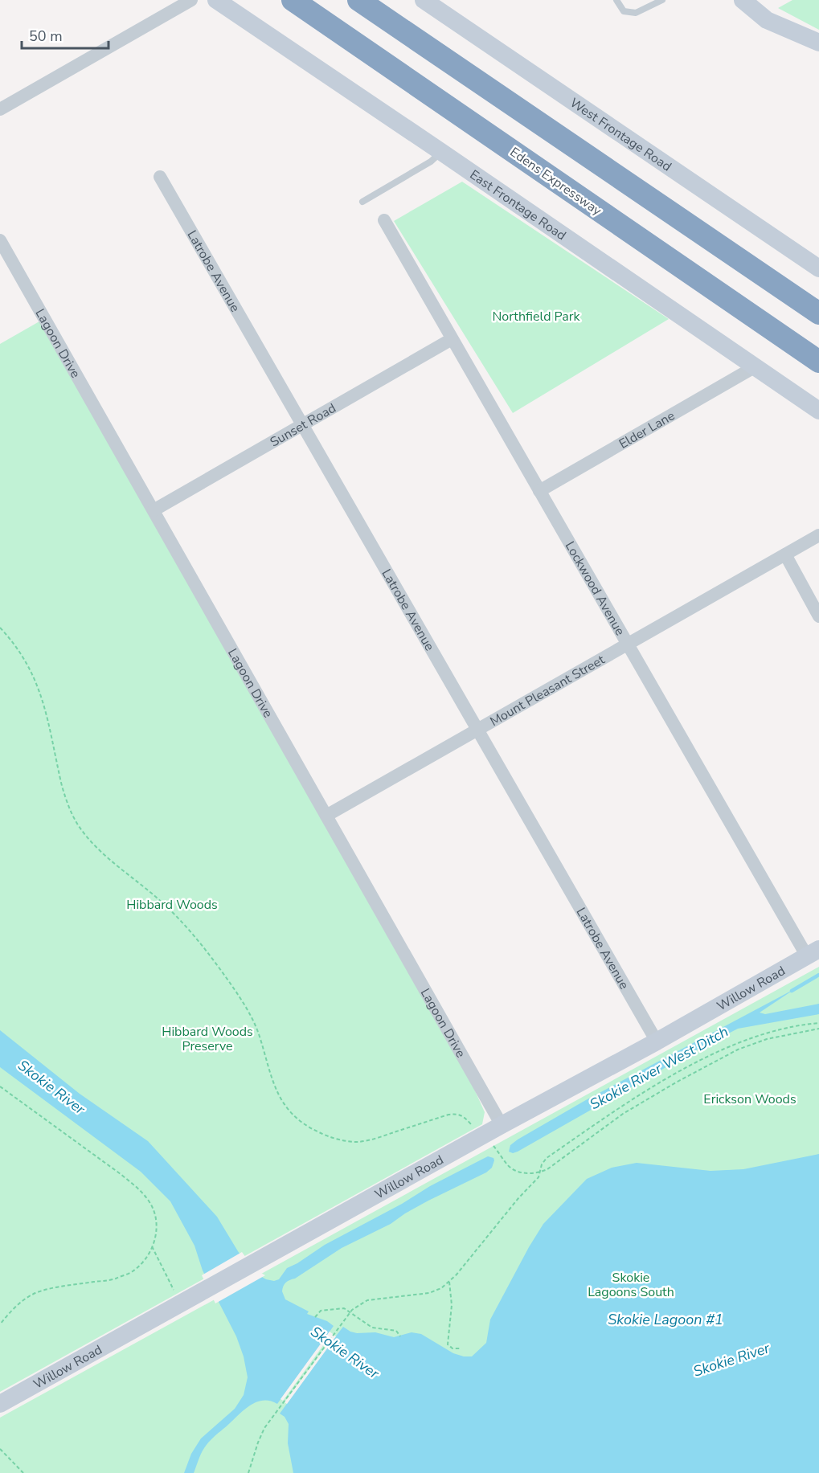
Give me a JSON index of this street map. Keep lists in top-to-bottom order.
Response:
{
  "streets": {
    "highway": ["Edens Expressway"],
    "street": [
      "West Frontage Road",
      "East Frontage Road",
      "Latrobe Avenue",
      "Lagoon Drive",
      "Sunset Road",
      "Elder Lane",
      "Lockwood Avenue",
      "Mount Pleasant Street",
      "Willow Road"
    ]
  },
  "crossings": [
    ["East Frontage Road", "Elder Lane"],
    ["Latrobe Avenue", "Sunset Road"],
    ["Latrobe Avenue", "Mount Pleasant Street"],
    ["Latrobe Avenue", "Willow Road"],
    ["Lagoon Drive", "Sunset Road"],
    ["Lagoon Drive", "Mount Pleasant Street"],
    ["Lagoon Drive", "Willow Road"],
    ["Sunset Road", "Lockwood Avenue"],
    ["Elder Lane", "Lockwood Avenue"],
    ["Lockwood Avenue", "Mount Pleasant Street"],
    ["Lockwood Avenue", "Willow Road"]
  ],
  "water": ["Skokie River West Ditch", "Skokie River", "Skokie Lagoon #1"],
  "parks": [
    "Northfield Park",
    "Hibbard Woods",
    "Hibbard Woods Preserve",
    "Erickson Woods",
    "Skokie Lagoons South"
  ],
  "scale_bar": "50 m"
}
